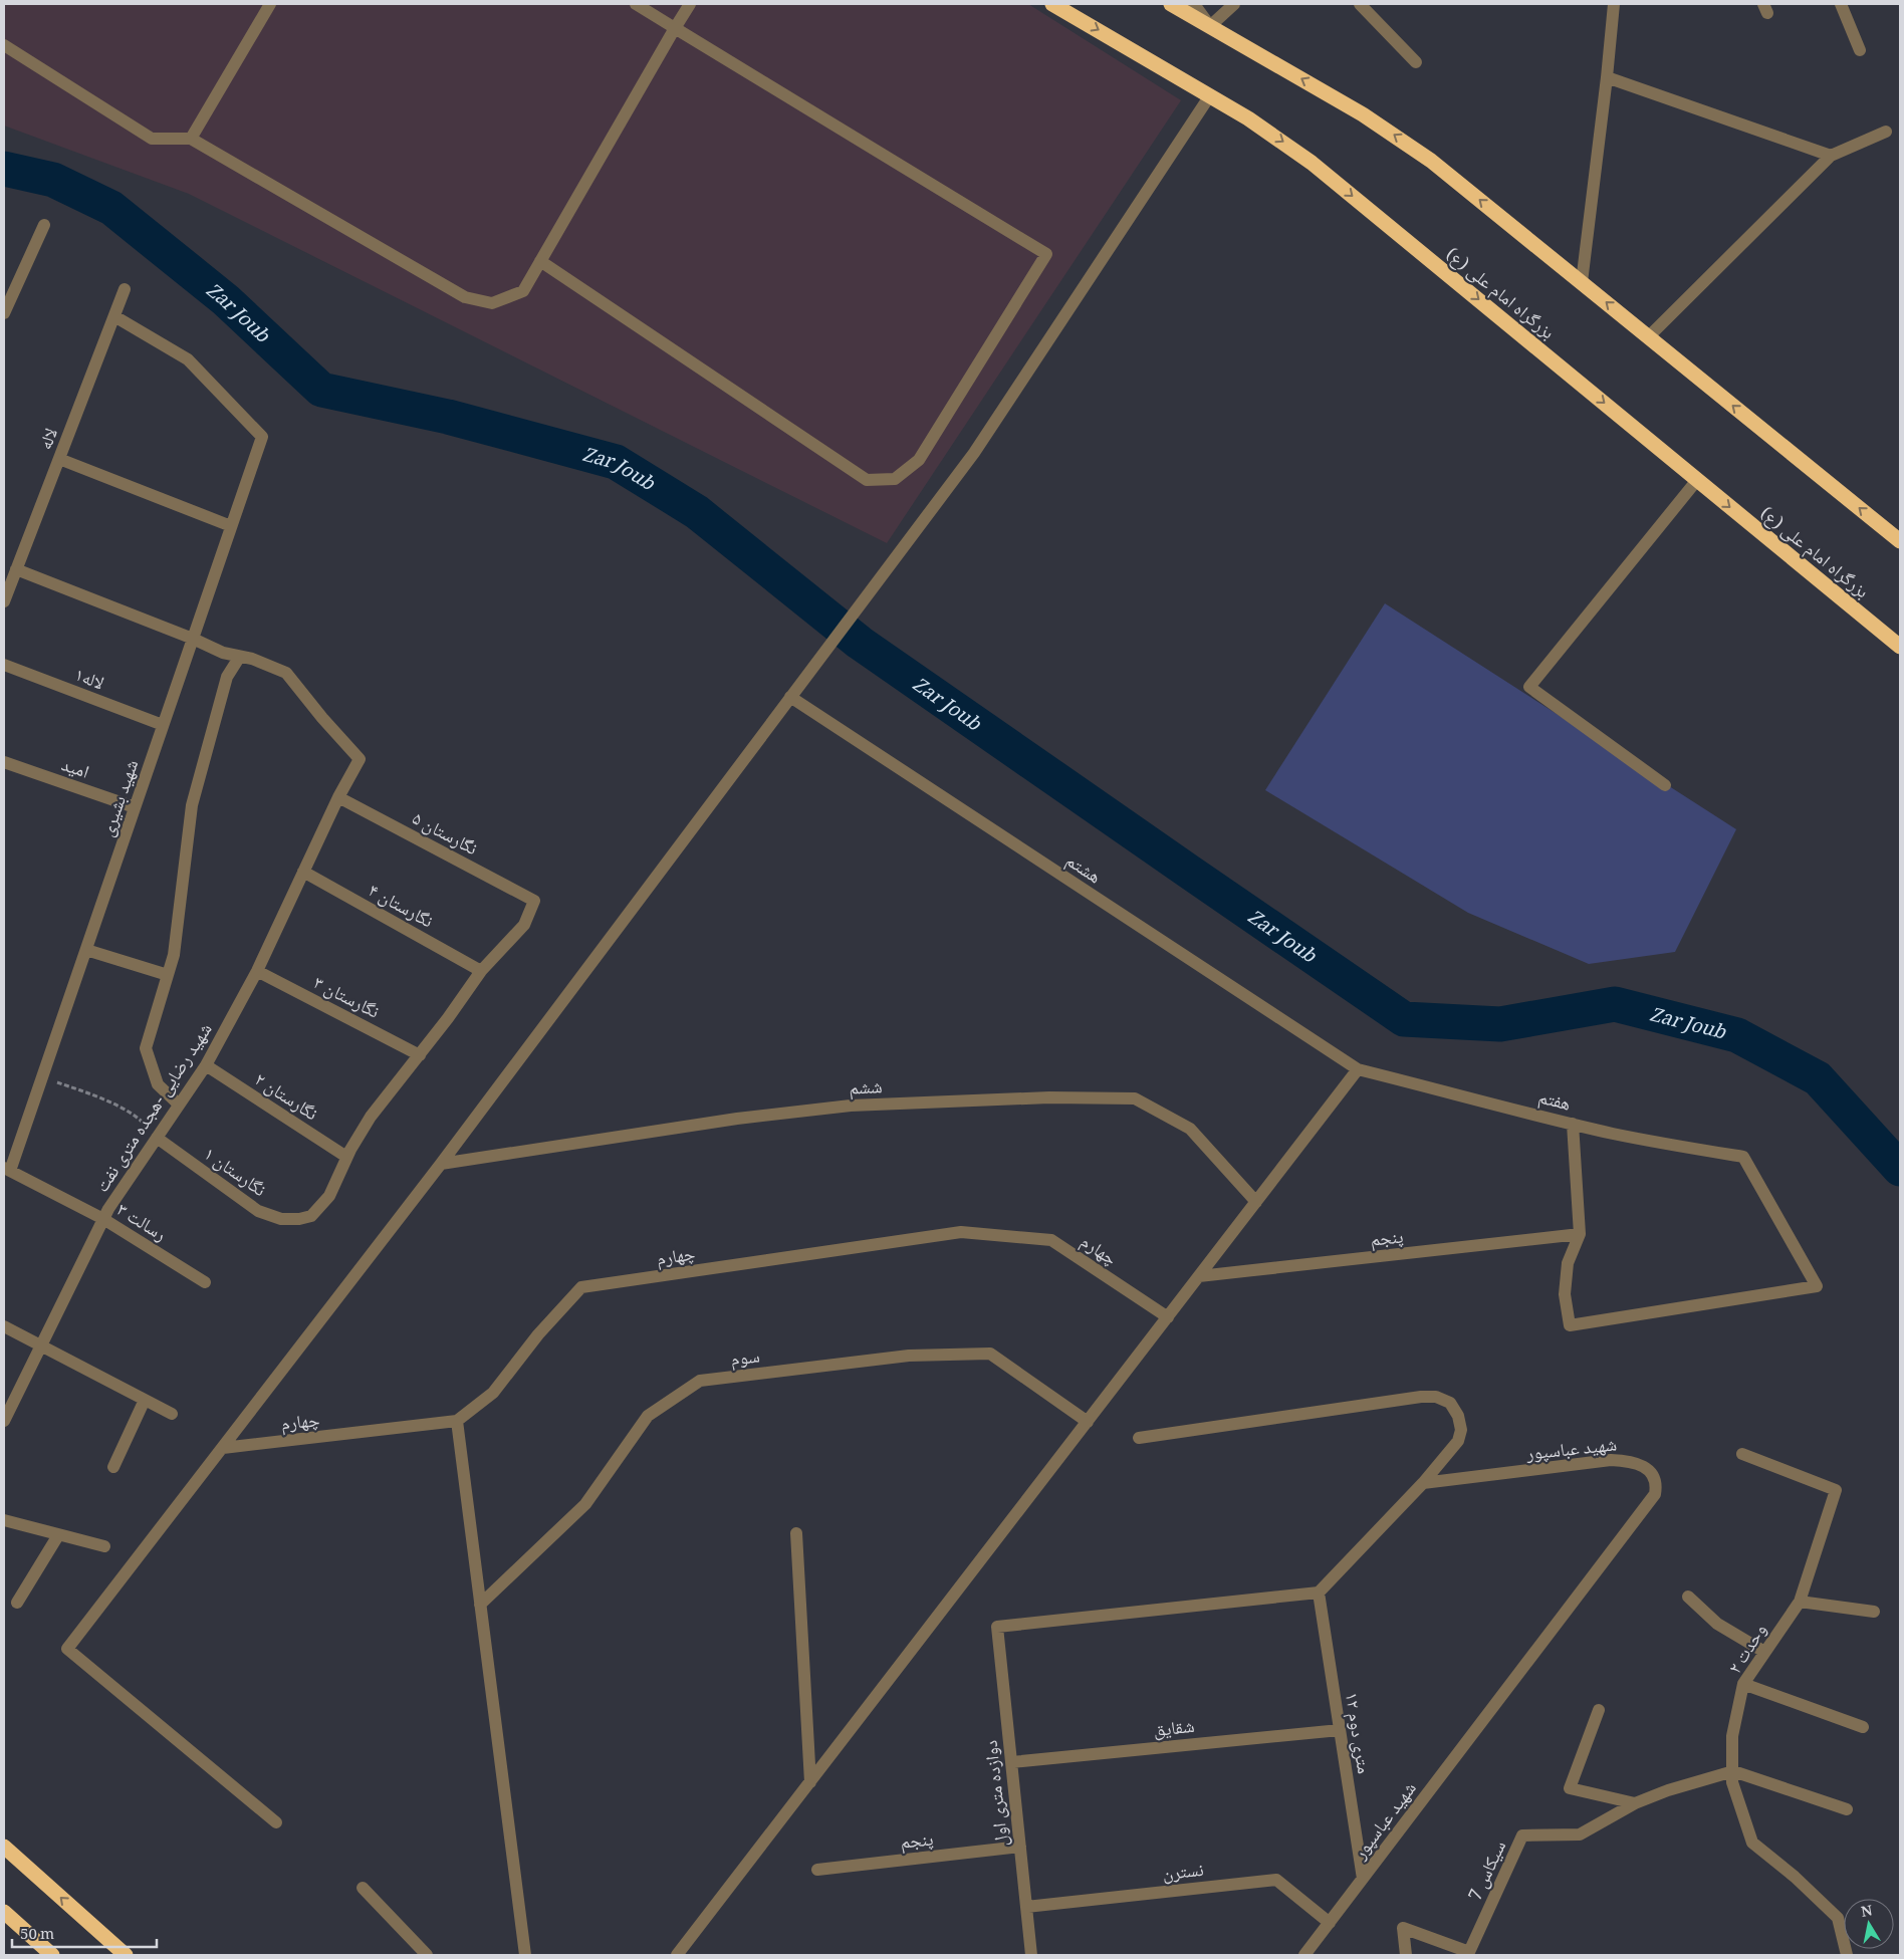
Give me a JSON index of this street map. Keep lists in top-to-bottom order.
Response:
{
  "streets": {
    "highway": ["بزرگراه امام علی (ع)"],
    "street": [
      "لاله",
      "لاله۱",
      "امید",
      "شهید بشیری",
      "نگارستان ۵",
      "هشتم",
      "نگارستان ۴",
      "نگارستان ۳",
      "ششم",
      "نگارستان ۲",
      "هفتم",
      "شهید رضایی -هجده متری نفت",
      "نگارستان ۱",
      "رسالت ۳",
      "پنجم",
      "چهارم",
      "سوم",
      "شهید عباسپور",
      "وحدت ۲",
      "شقایق",
      "۱۲ متری دوم",
      "دوازده متری اول",
      "سیکاس 7",
      "نسترن"
    ]
  },
  "crossings": [
    ["لاله", "شهید بشیری"],
    ["لاله۱", "شهید بشیری"],
    ["امید", "شهید بشیری"],
    ["شهید بشیری", "رسالت ۳"],
    ["نگارستان ۵", "نگارستان ۴"],
    ["نگارستان ۵", "شهید رضایی -هجده متری نفت"],
    ["هشتم", "هفتم"],
    ["نگارستان ۴", "شهید رضایی -هجده متری نفت"],
    ["نگارستان ۳", "شهید رضایی -هجده متری نفت"],
    ["نگارستان ۲", "شهید رضایی -هجده متری نفت"],
    ["نگارستان ۲", "نگارستان ۱"],
    ["هفتم", "پنجم"],
    ["شهید رضایی -هجده متری نفت", "نگارستان ۱"],
    ["شهید رضایی -هجده متری نفت", "رسالت ۳"],
    ["پنجم", "دوازده متری اول"],
    ["شهید عباسپور", "۱۲ متری دوم"],
    ["شهید عباسپور", "نسترن"],
    ["وحدت ۲", "سیکاس 7"],
    ["شقایق", "۱۲ متری دوم"],
    ["شقایق", "دوازده متری اول"],
    ["۱۲ متری دوم", "دوازده متری اول"],
    ["دوازده متری اول", "نسترن"]
  ],
  "water": ["Zar Joub"],
  "scale_bar": "50 m",
  "north": "top"
}
